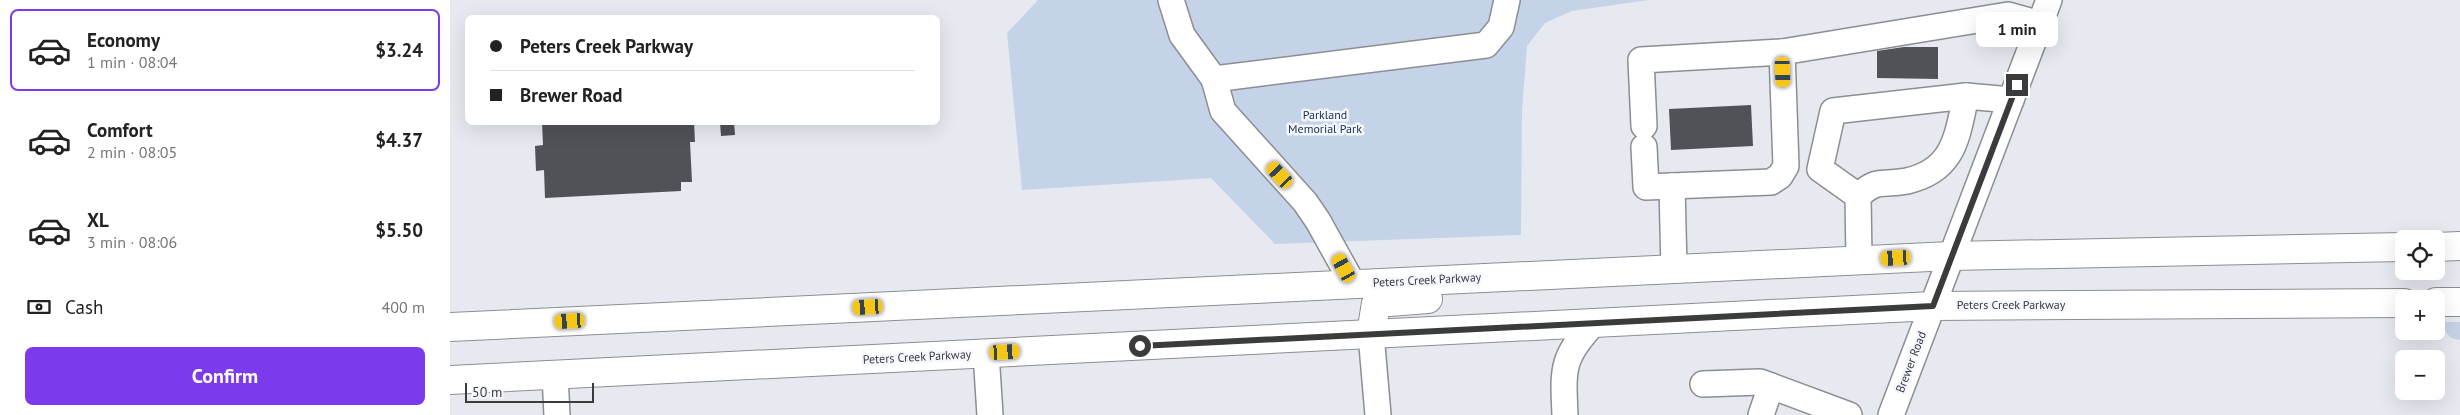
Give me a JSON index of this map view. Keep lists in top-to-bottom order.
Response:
{
  "streets": {
    "main road": ["Peters Creek Parkway"],
    "street": ["Brewer Road"]
  },
  "crossings": [
    ["Peters Creek Parkway", "Brewer Road"]
  ],
  "parks": ["Parkland Memorial Park"],
  "scale_bar": "50 m",
  "page": {
    "list": [
      {
        "name": "Economy",
        "note": "1 min · 08:04",
        "value": "$3.24"
      },
      {
        "name": "Comfort",
        "note": "2 min · 08:05",
        "value": "$4.37"
      },
      {
        "name": "XL",
        "note": "3 min · 08:06",
        "value": "$5.50"
      }
    ],
    "bubble": "1 min",
    "banner": ["Peters Creek Parkway", "Brewer Road"],
    "map_buttons": ["+", "−"],
    "pay": ["Cash", "400 m"],
    "buttons": "Confirm",
    "scale": "50 m"
  }
}
